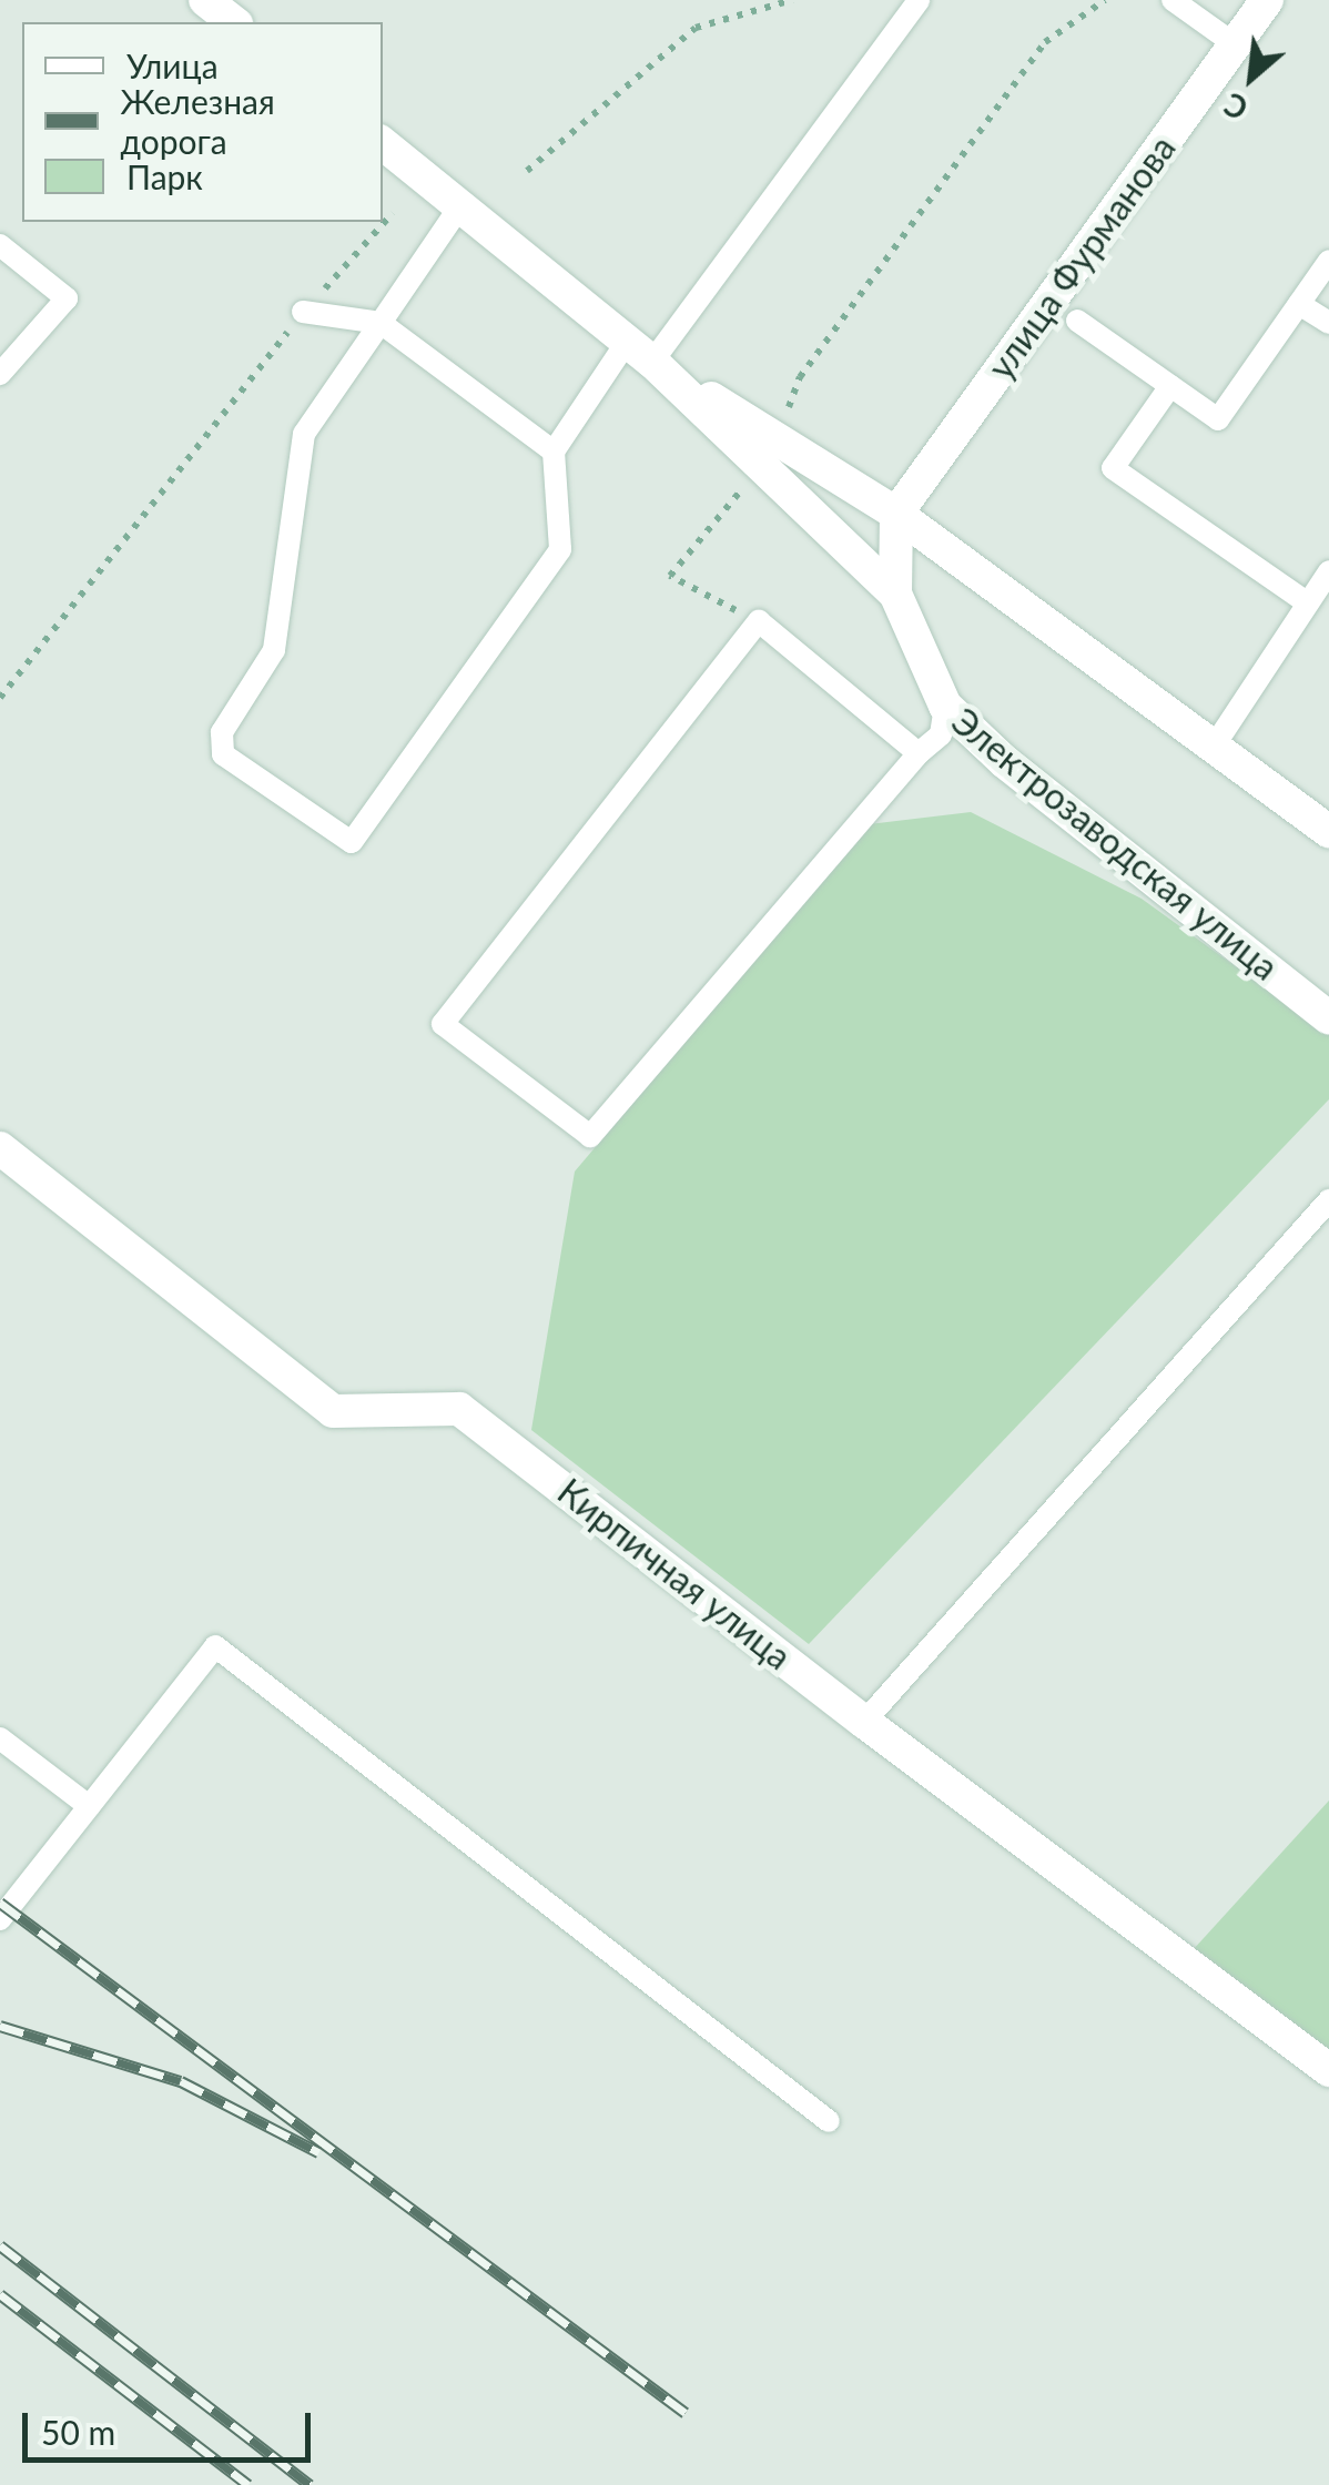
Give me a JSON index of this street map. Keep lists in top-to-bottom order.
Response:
{
  "streets": {
    "street": ["улица Фурманова", "Электрозаводская улица", "Кирпичная улица"]
  },
  "crossings": [
    ["улица Фурманова", "Электрозаводская улица"]
  ],
  "legend": ["Улица", "Железная дорога", "Парк"],
  "scale_bar": "50 m",
  "north": "bottom left"
}
